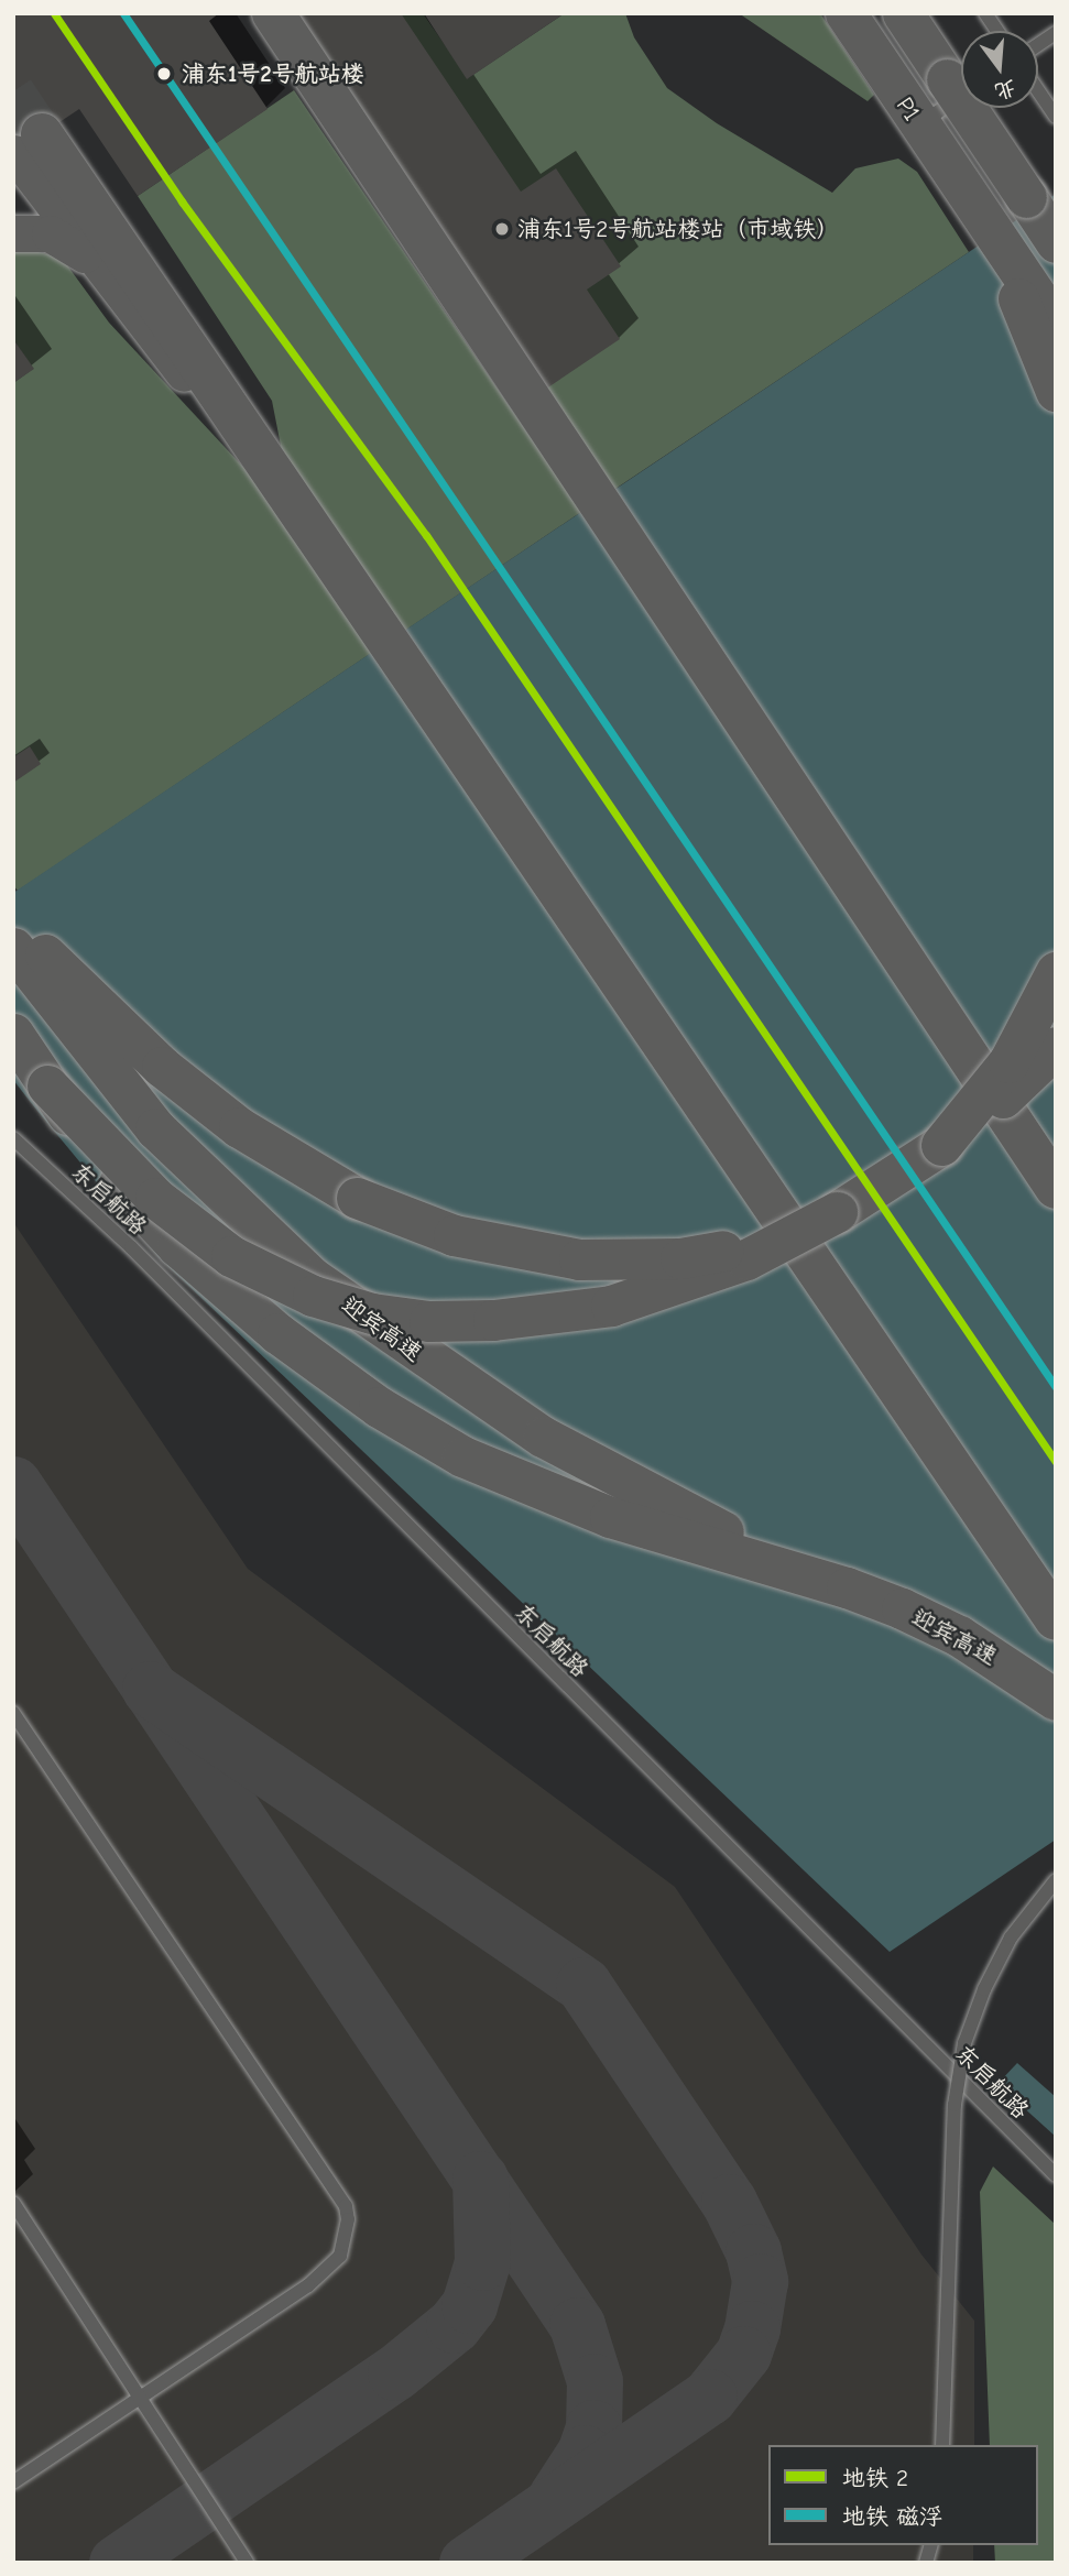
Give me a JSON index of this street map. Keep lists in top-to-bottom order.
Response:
{
  "streets": {
    "main road": ["P1", "迎宾高速"],
    "lane": ["东启航路"]
  },
  "places": ["浦东1号2号航站楼", "浦东1号2号航站楼站（市域铁）"],
  "lines": ["metro line 2", "metro line 磁浮"],
  "legend": ["地铁 2", "地铁 磁浮"],
  "north": "bottom"
}
